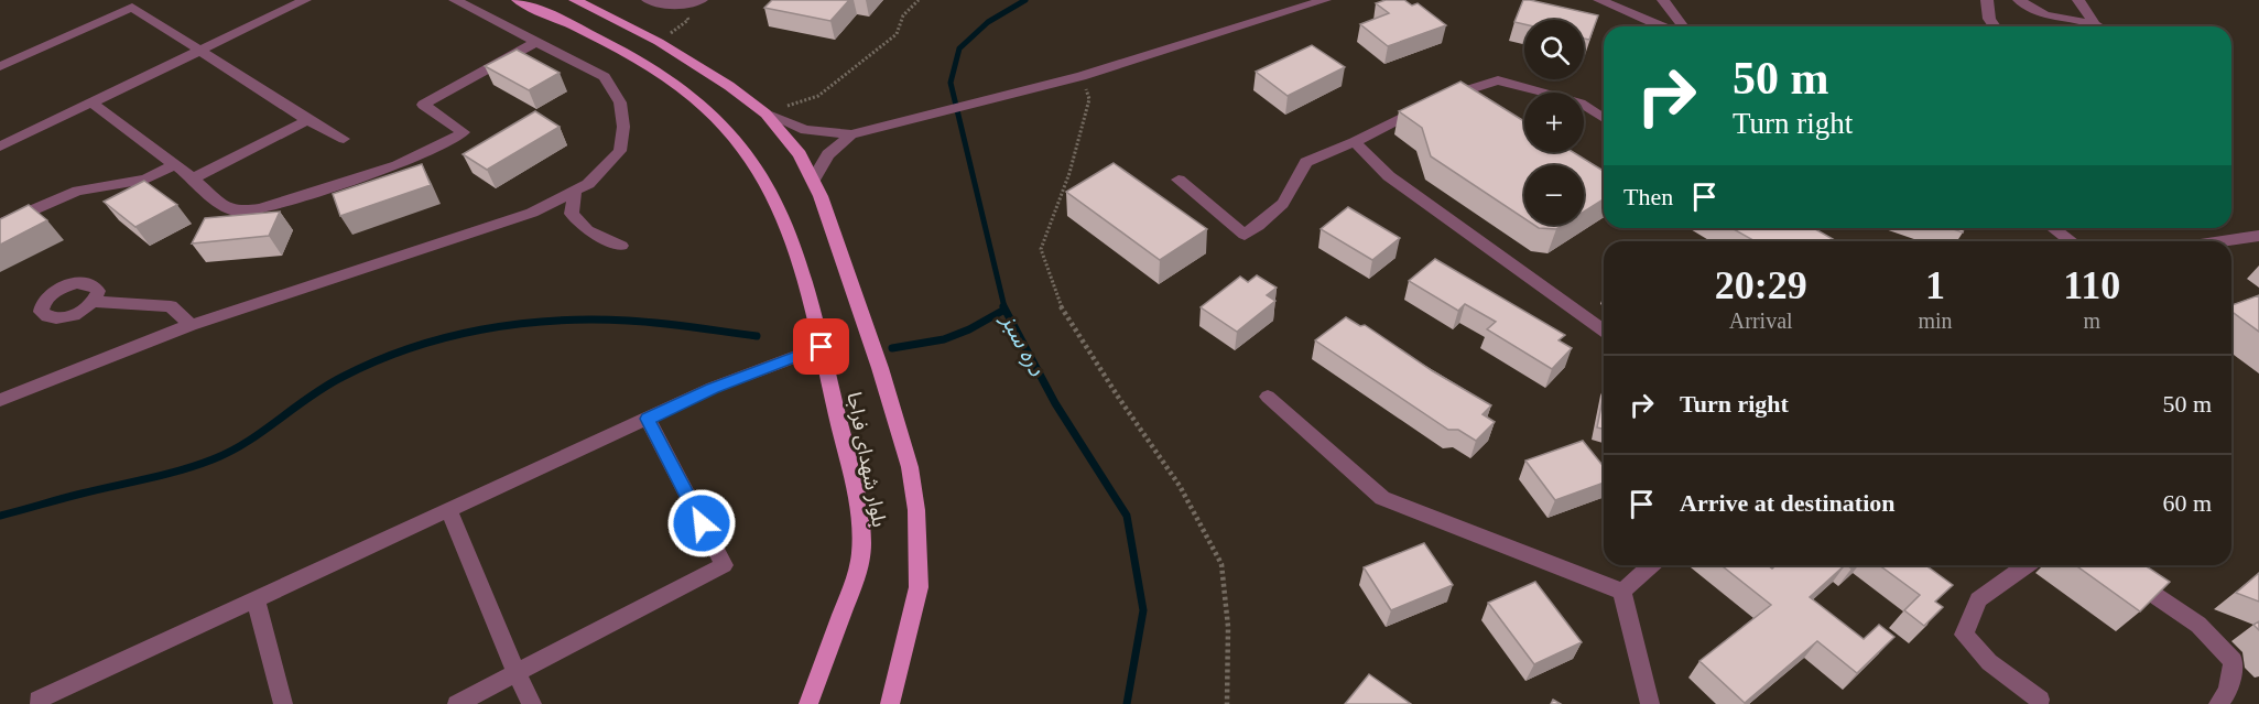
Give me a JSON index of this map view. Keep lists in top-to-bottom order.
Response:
{
  "streets": {
    "main road": ["بلوار شهدای فراجا"]
  },
  "water": ["دره سبز"],
  "page": {
    "map_buttons": ["+", "−"],
    "turn": ["50 m", "Turn right"],
    "then": "Then",
    "eta": [
      "20:29",
      "Arrival",
      "1",
      "min",
      "110",
      "m"
    ],
    "list": [
      {
        "name": "Turn right",
        "value": "50 m"
      },
      {
        "name": "Arrive at destination",
        "value": "60 m"
      }
    ]
  }
}
